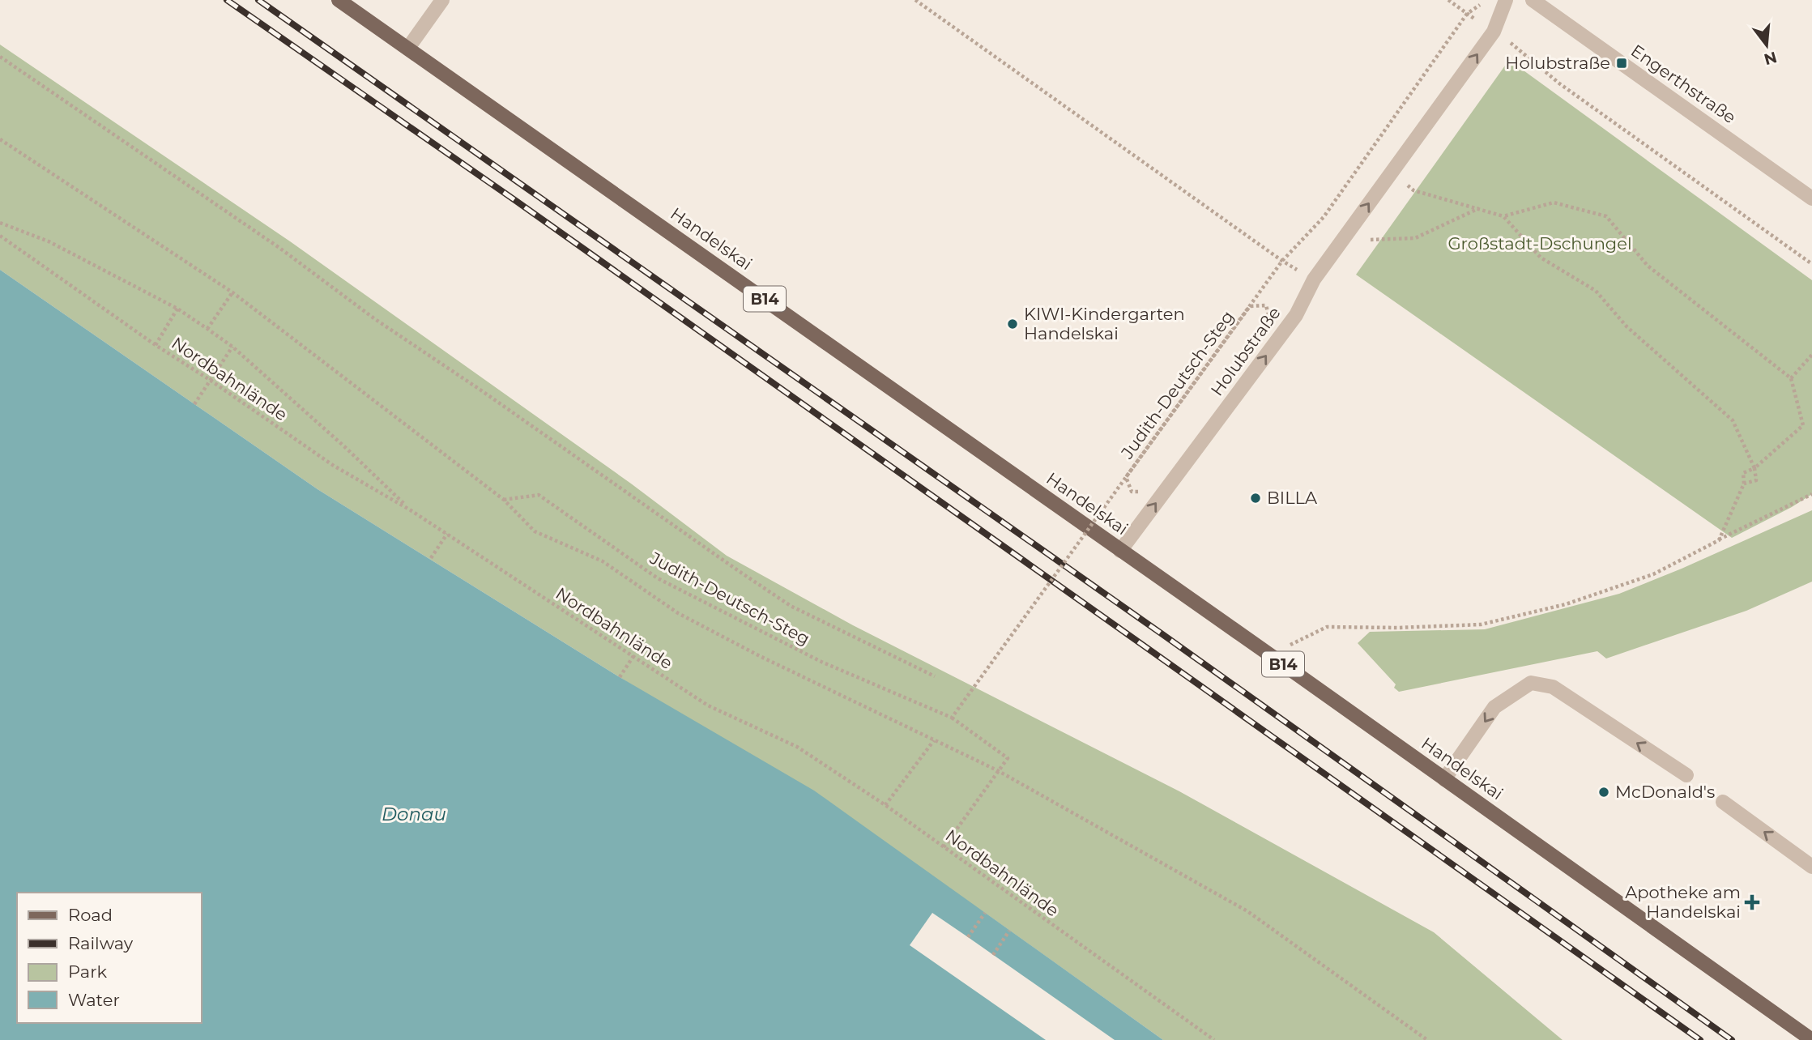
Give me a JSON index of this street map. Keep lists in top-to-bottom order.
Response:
{
  "streets": {
    "main road": ["Handelskai", "B14"],
    "street": ["Engerthstraße", "Holubstraße"],
    "path": ["Nordbahnlände", "Judith-Deutsch-Steg"]
  },
  "crossings": [
    ["Handelskai", "Holubstraße"]
  ],
  "one_way": ["Holubstraße"],
  "water": ["Donau"],
  "parks": ["Großstadt-Dschungel"],
  "places": {
    "transit": ["Holubstraße"],
    "other": ["KIWI-Kindergarten Handelskai", "BILLA", "McDonald's"],
    "health": ["Apotheke am Handelskai"]
  },
  "legend": [
    "Road",
    "Railway",
    "Park",
    "Water"
  ],
  "north": "bottom"
}
